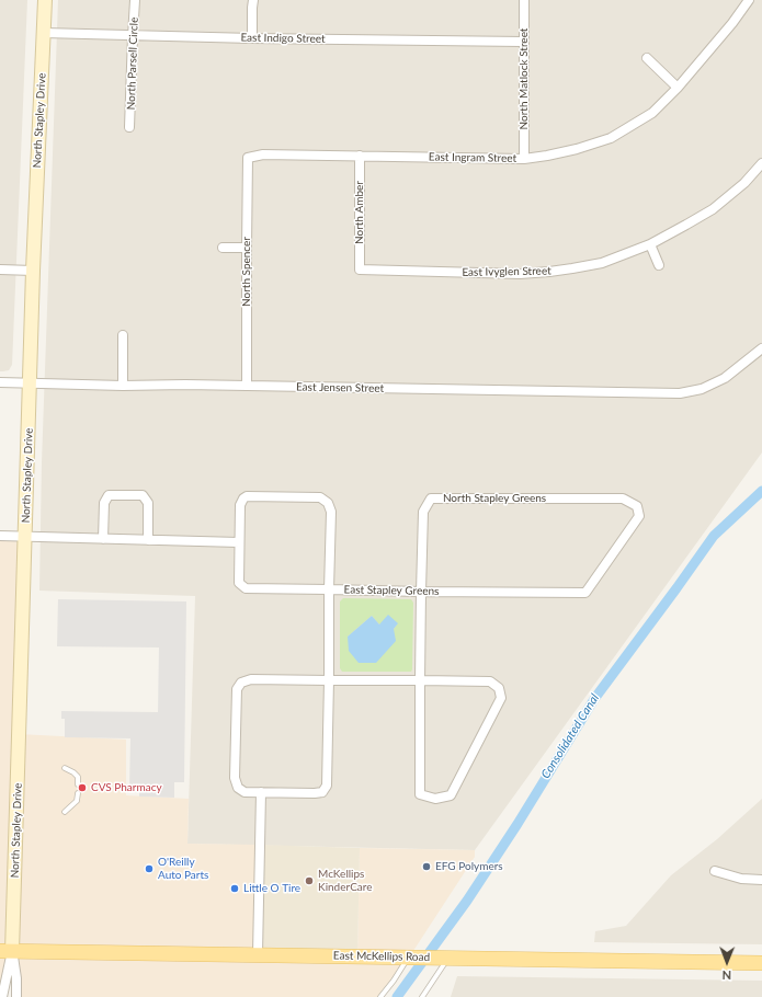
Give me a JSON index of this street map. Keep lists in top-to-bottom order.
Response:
{
  "streets": {
    "main road": ["North Stapley Drive", "East McKellips Road"],
    "street": [
      "East Indigo Street",
      "North Parsell Circle",
      "North Matlock Street",
      "East Ingram Street",
      "North Amber",
      "North Spencer",
      "East Ivyglen Street",
      "East Jensen Street",
      "North Stapley Greens",
      "East Stapley Greens"
    ]
  },
  "crossings": [
    ["East Indigo Street", "North Parsell Circle"],
    ["East Indigo Street", "North Matlock Street"],
    ["East Indigo Street", "North Stapley Drive"],
    ["North Matlock Street", "East Ingram Street"],
    ["North Stapley Drive", "East Jensen Street"],
    ["North Stapley Drive", "East McKellips Road"],
    ["East Ingram Street", "North Amber"],
    ["East Ingram Street", "North Spencer"],
    ["North Amber", "East Ivyglen Street"],
    ["North Spencer", "East Jensen Street"],
    ["North Stapley Greens", "East Stapley Greens"]
  ],
  "water": ["Consolidated Canal"],
  "places": [
    "CVS Pharmacy",
    "EFG Polymers",
    "O'Reilly Auto Parts",
    "McKellips KinderCare",
    "Little O Tire"
  ],
  "north": "bottom"
}
